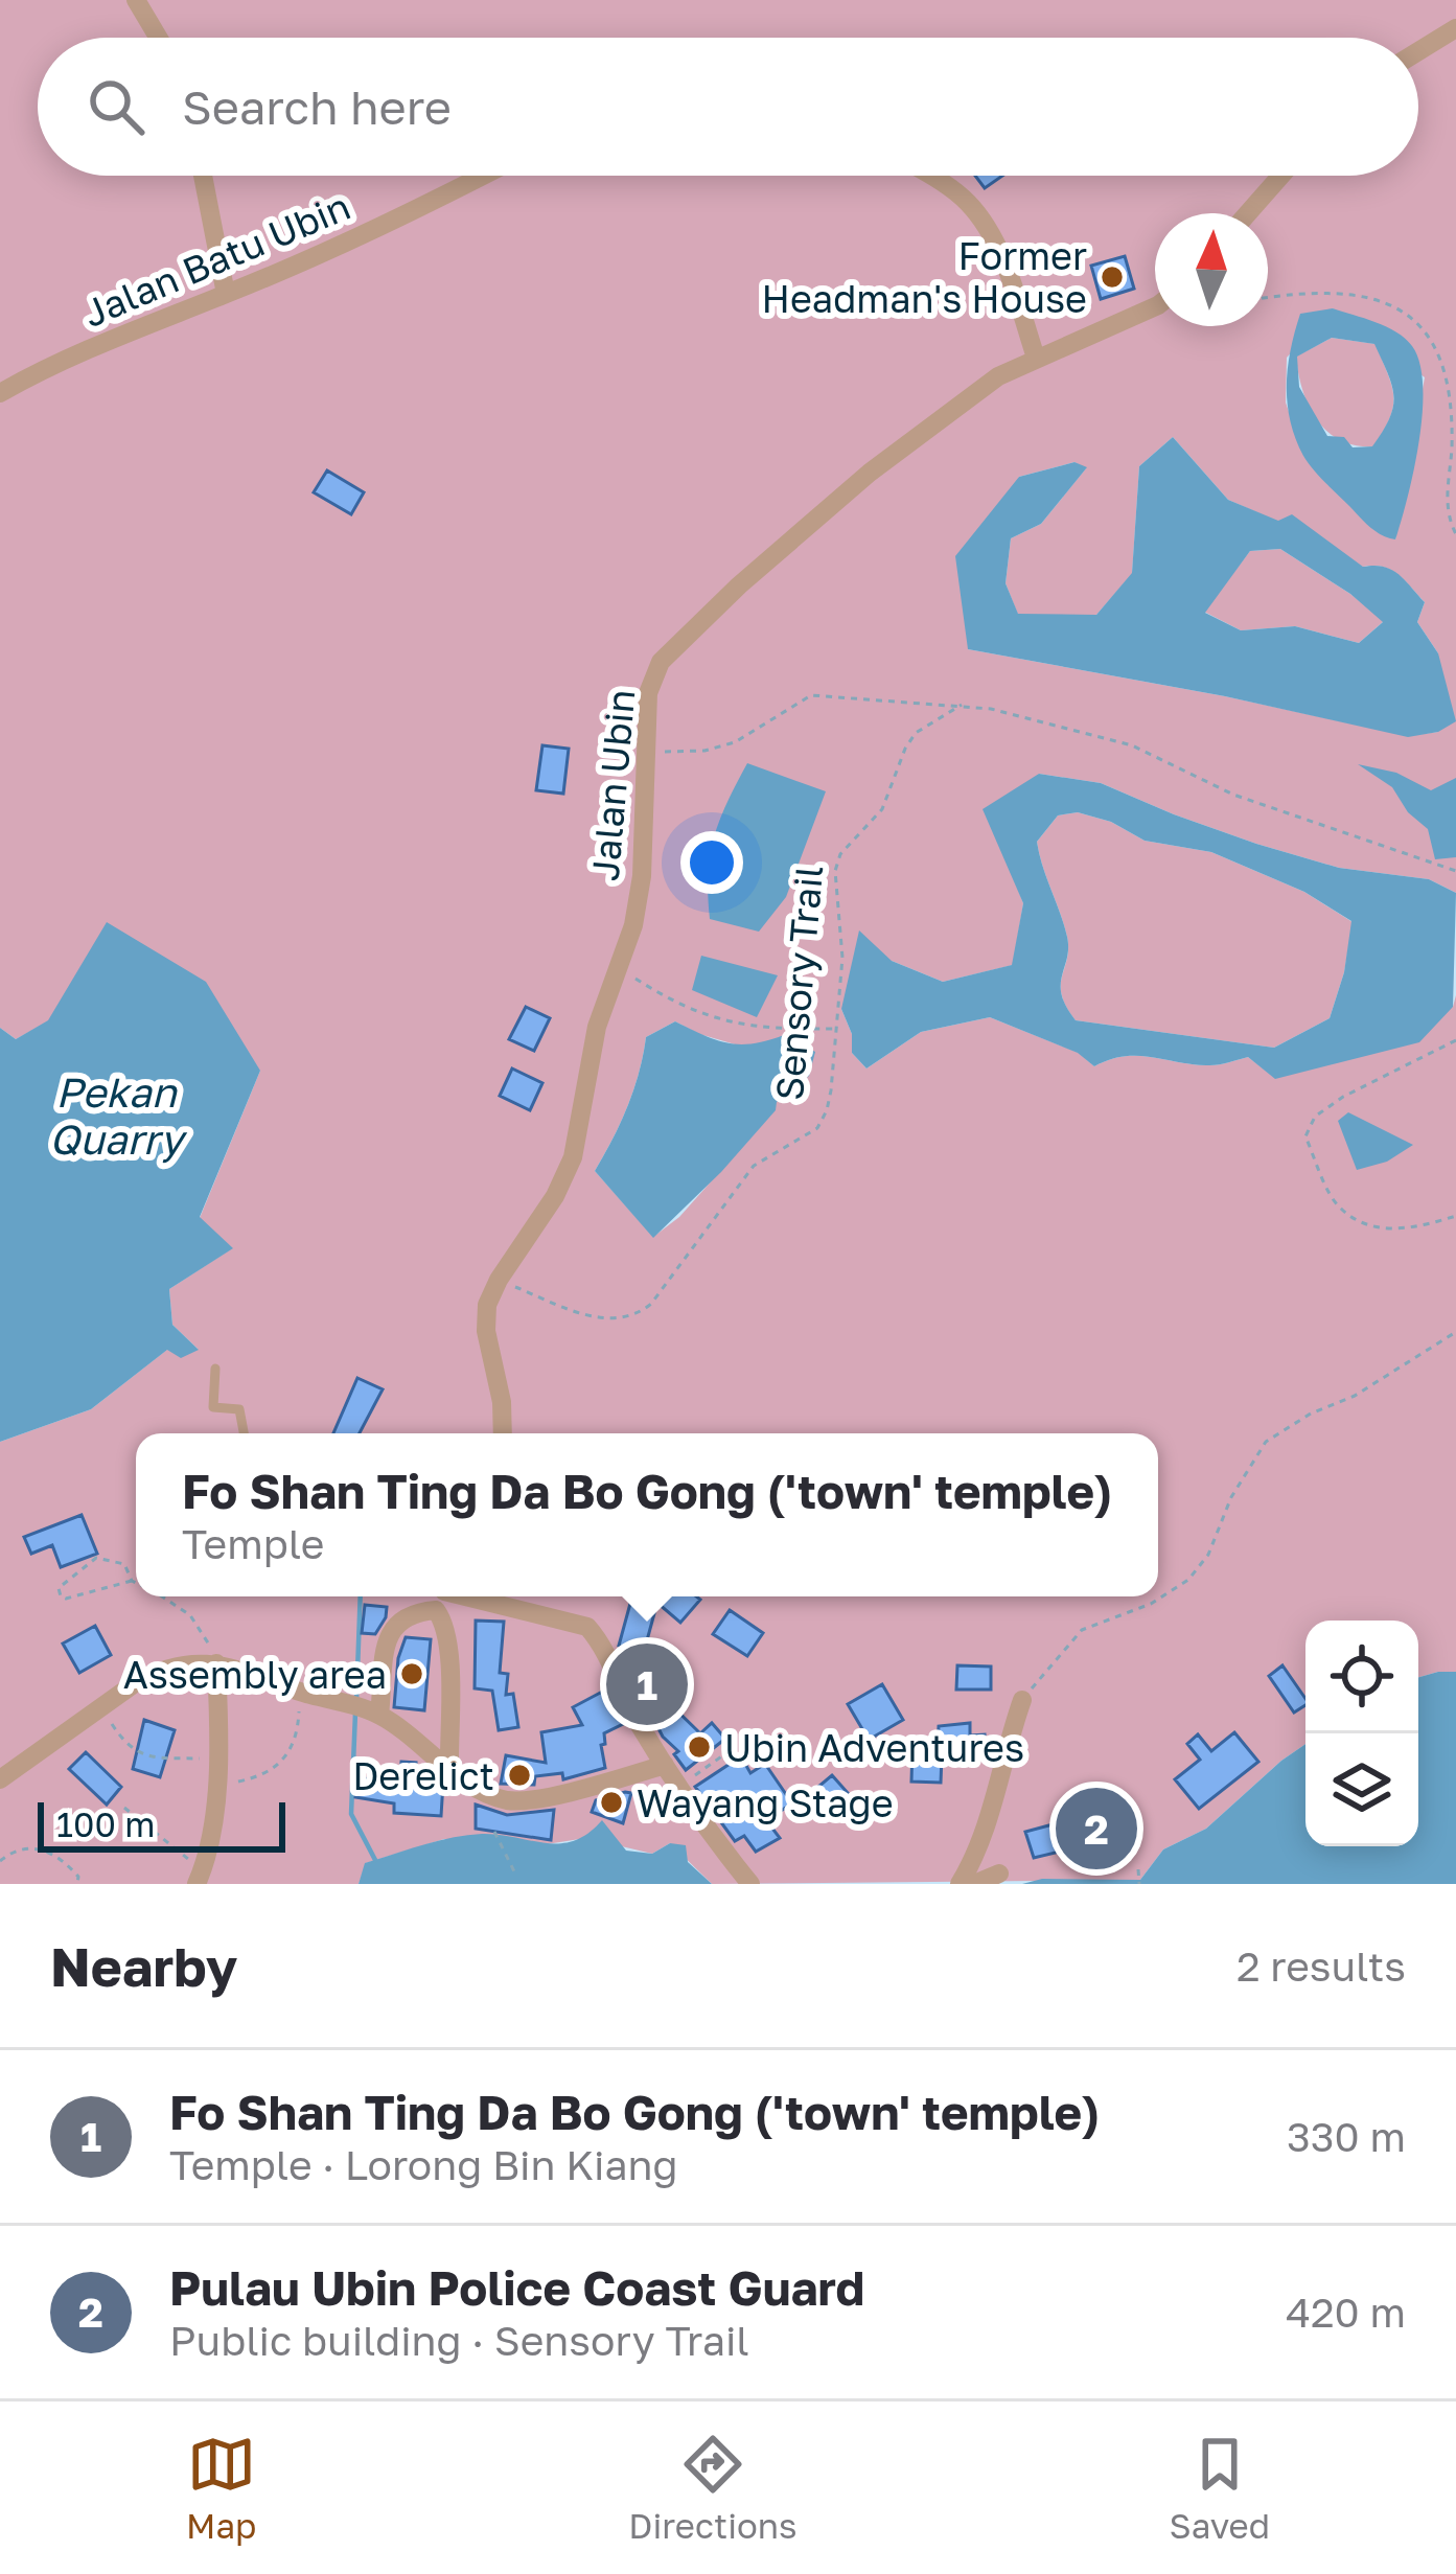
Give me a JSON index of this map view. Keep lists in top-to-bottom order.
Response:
{
  "streets": {
    "street": ["Jalan Batu Ubin", "Jalan Ubin"],
    "path": ["Sensory Trail"]
  },
  "crossings": [
    ["Jalan Ubin", "Sensory Trail"]
  ],
  "water": ["Pekan Quarry"],
  "places": [
    "Former Headman's House",
    "Assembly area",
    "Ubin Adventures",
    "Derelict",
    "Wayang Stage"
  ],
  "scale_bar": "100 m",
  "north": "top",
  "page": {
    "search": "Search here",
    "popup": ["Fo Shan Ting Da Bo Gong ('town' temple)", "Temple"],
    "pins": ["1", "2"],
    "scale": "100 m",
    "heading": ["Nearby", "2 results"],
    "list": [
      {
        "mark": "1",
        "name": "Fo Shan Ting Da Bo Gong ('town' temple)",
        "note": "Temple · Lorong Bin Kiang",
        "value": "330 m"
      },
      {
        "mark": "2",
        "name": "Pulau Ubin Police Coast Guard",
        "note": "Public building · Sensory Trail",
        "value": "420 m"
      }
    ],
    "nav": ["Map", "Directions", "Saved"]
  }
}
